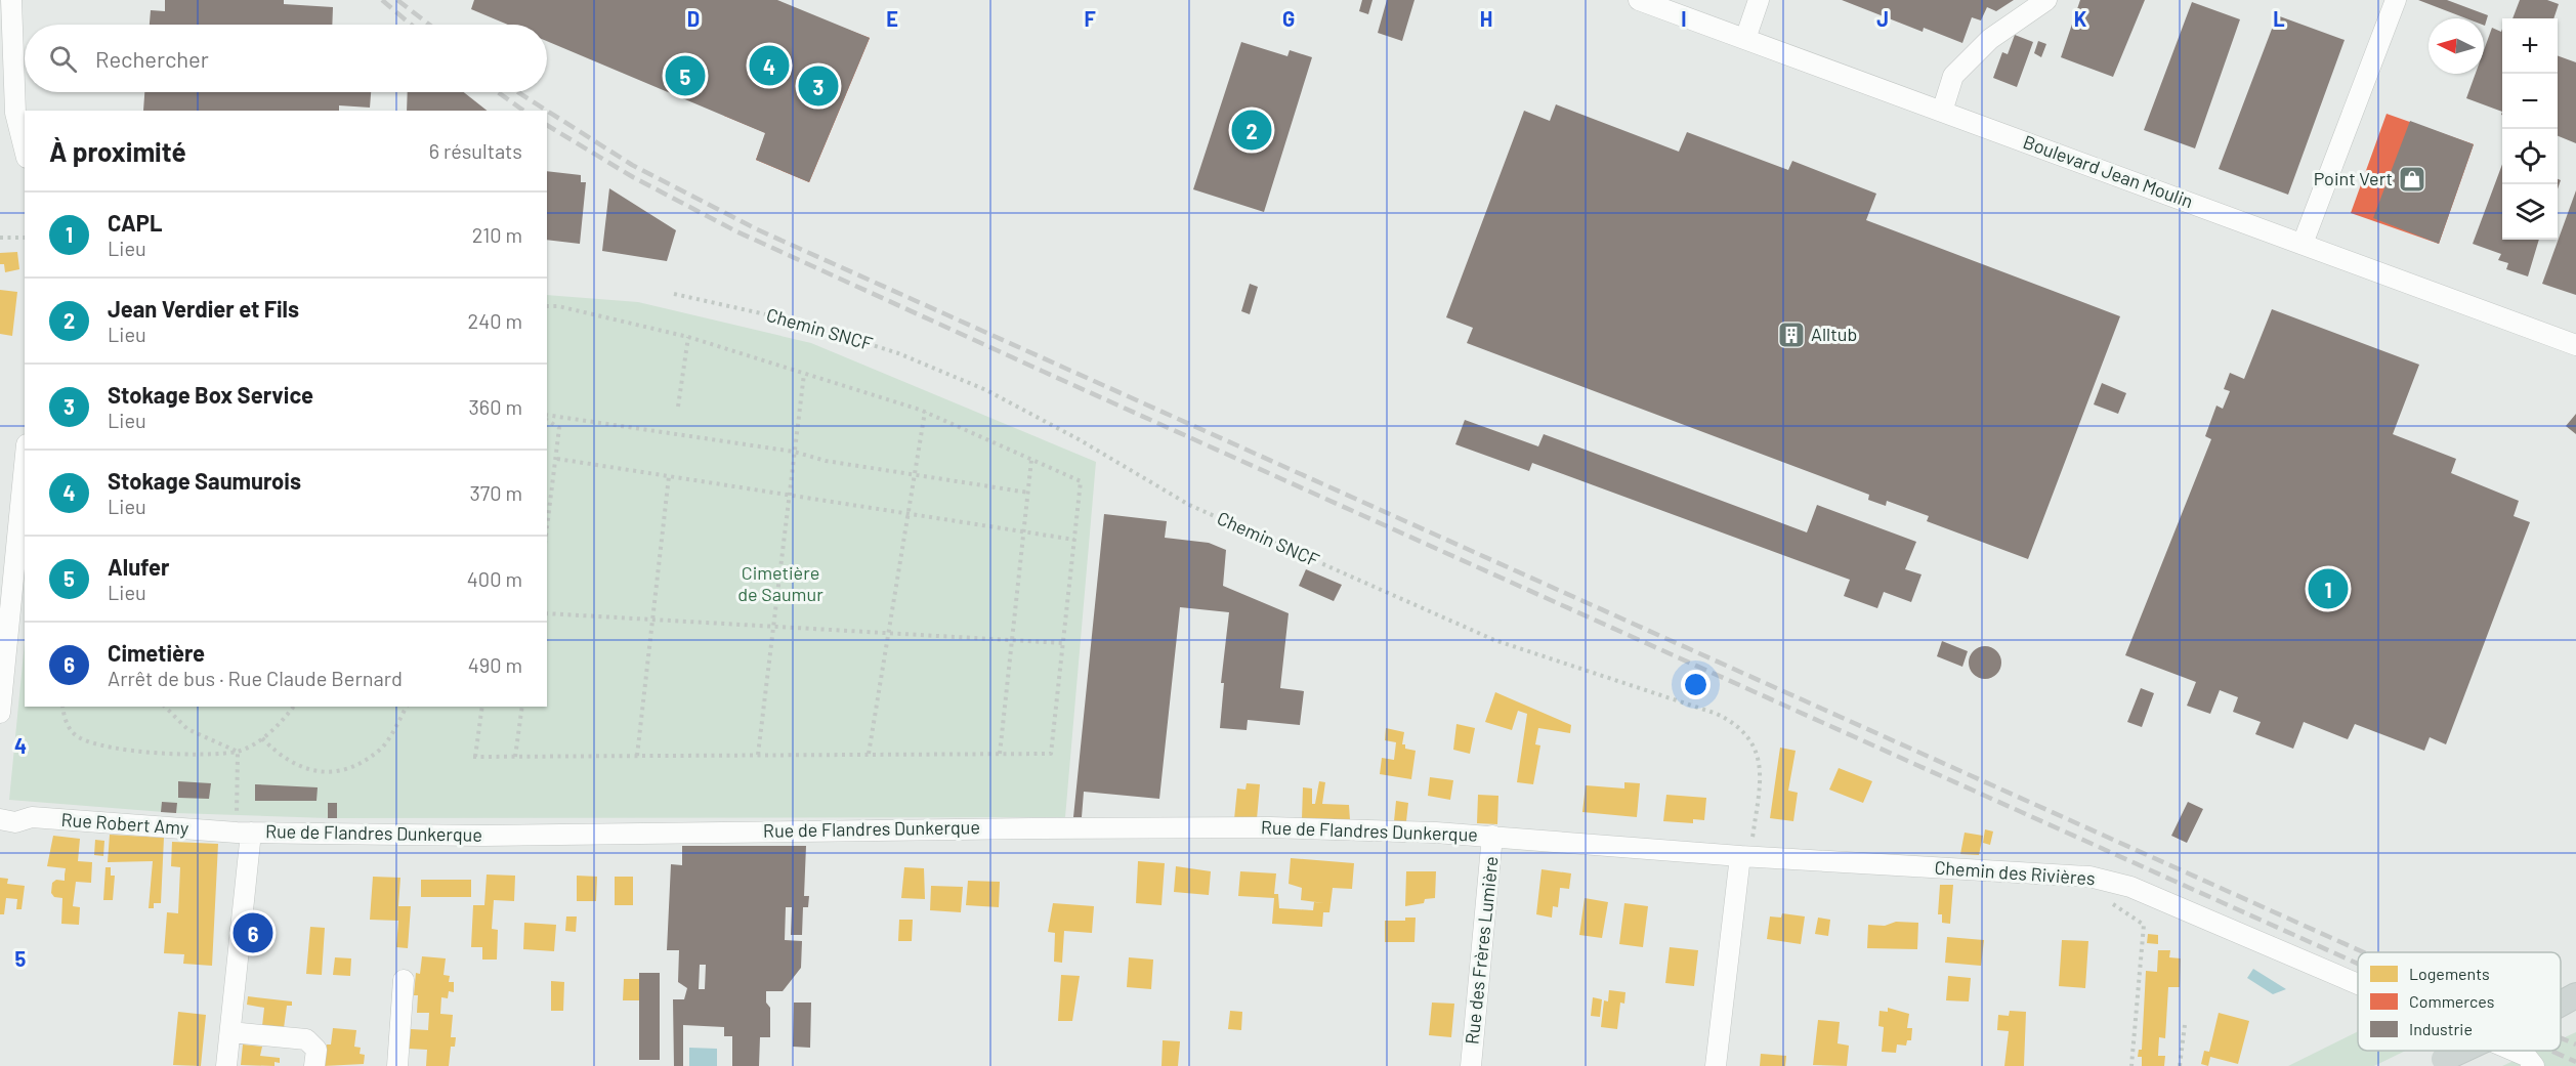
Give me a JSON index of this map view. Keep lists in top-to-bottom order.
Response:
{
  "streets": {
    "street": [
      "Boulevard Jean Moulin",
      "Rue Robert Amy",
      "Rue de Flandres Dunkerque",
      "Chemin des Rivières",
      "Rue des Frères Lumière"
    ],
    "path": ["Chemin SNCF"]
  },
  "crossings": [
    ["Chemin SNCF", "Chemin des Rivières"],
    ["Rue Robert Amy", "Rue de Flandres Dunkerque"],
    ["Rue de Flandres Dunkerque", "Chemin des Rivières"],
    ["Rue de Flandres Dunkerque", "Rue des Frères Lumière"],
    ["Chemin des Rivières", "Rue des Frères Lumière"]
  ],
  "parks": ["Cimetière de Saumur"],
  "places": {
    "shop": ["Point Vert"],
    "building": ["Alltub"]
  },
  "legend": ["Logements", "Commerces", "Industrie"],
  "north": "left",
  "page": {
    "map_buttons": ["+", "−"],
    "search": "Rechercher",
    "pins": [
      "4",
      "5",
      "3",
      "2",
      "1",
      "6"
    ],
    "heading": ["À proximité", "6 résultats"],
    "list": [
      {
        "mark": "1",
        "name": "CAPL",
        "note": "Lieu",
        "value": "210 m"
      },
      {
        "mark": "2",
        "name": "Jean Verdier et Fils",
        "note": "Lieu",
        "value": "240 m"
      },
      {
        "mark": "3",
        "name": "Stokage Box Service",
        "note": "Lieu",
        "value": "360 m"
      },
      {
        "mark": "4",
        "name": "Stokage Saumurois",
        "note": "Lieu",
        "value": "370 m"
      },
      {
        "mark": "5",
        "name": "Alufer",
        "note": "Lieu",
        "value": "400 m"
      },
      {
        "mark": "6",
        "name": "Cimetière",
        "note": "Arrêt de bus · Rue Claude Bernard",
        "value": "490 m"
      }
    ]
  },
  "grid": {
    "columns": [
      "D",
      "E",
      "F",
      "G",
      "H",
      "I",
      "J",
      "K",
      "L"
    ],
    "rows": ["4", "5"]
  }
}
